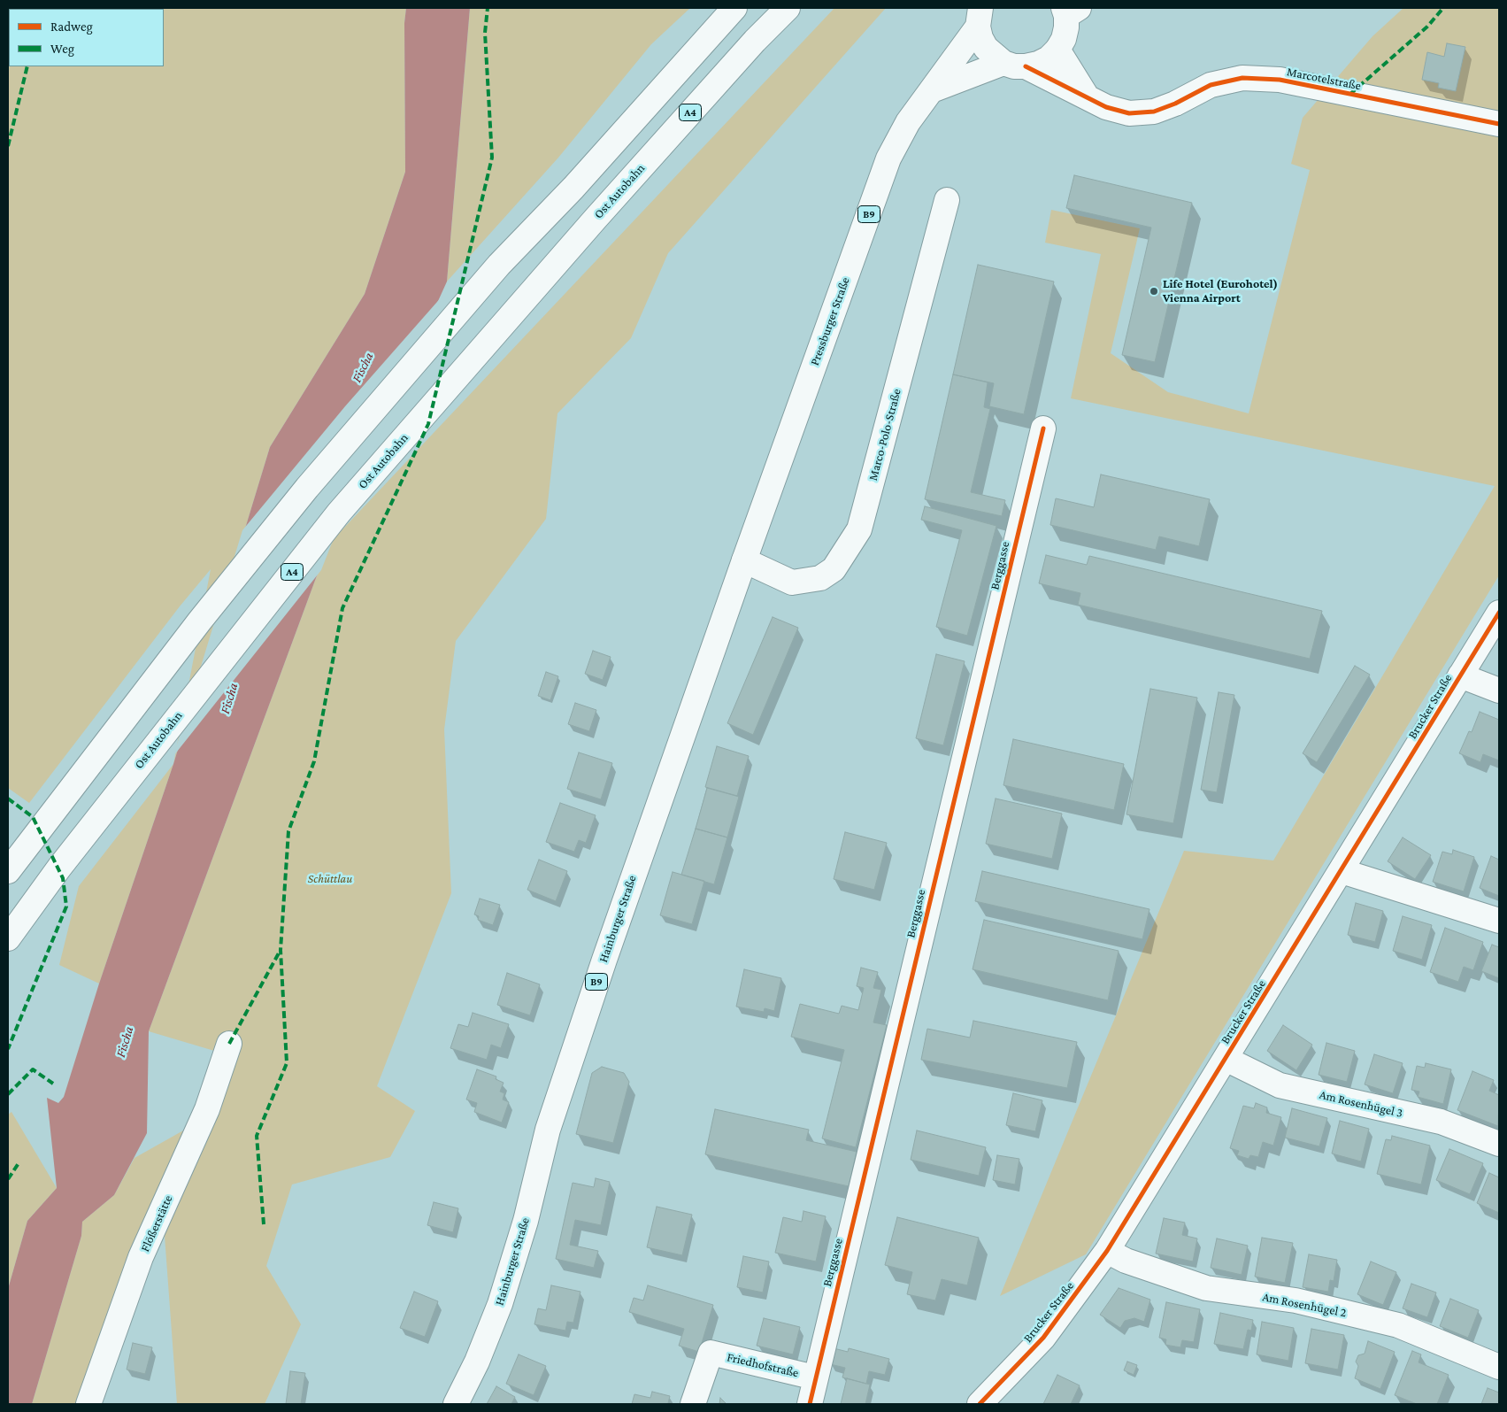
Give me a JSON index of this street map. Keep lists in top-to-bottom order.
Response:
{
  "streets": {
    "main road": [
      "Marcotelstraße",
      "A4",
      "Ost Autobahn",
      "B9",
      "Pressburger Straße",
      "Marco-Polo-Straße",
      "Berggasse",
      "Brucker Straße",
      "Hainburger Straße",
      "Am Rosenhügel 3",
      "Flößerstätte",
      "Am Rosenhügel 2",
      "Friedhofstraße"
    ]
  },
  "crossings": [
    ["Marcotelstraße", "B9"],
    ["B9", "Pressburger Straße"],
    ["Pressburger Straße", "Marco-Polo-Straße"],
    ["Pressburger Straße", "Hainburger Straße"],
    ["Marco-Polo-Straße", "Hainburger Straße"],
    ["Berggasse", "Friedhofstraße"],
    ["Brucker Straße", "Am Rosenhügel 3"],
    ["Brucker Straße", "Am Rosenhügel 2"]
  ],
  "water": ["Fischa"],
  "parks": ["Schüttlau"],
  "places": ["Life Hotel (Eurohotel) Vienna Airport"],
  "legend": ["Radweg", "Weg"]
}
